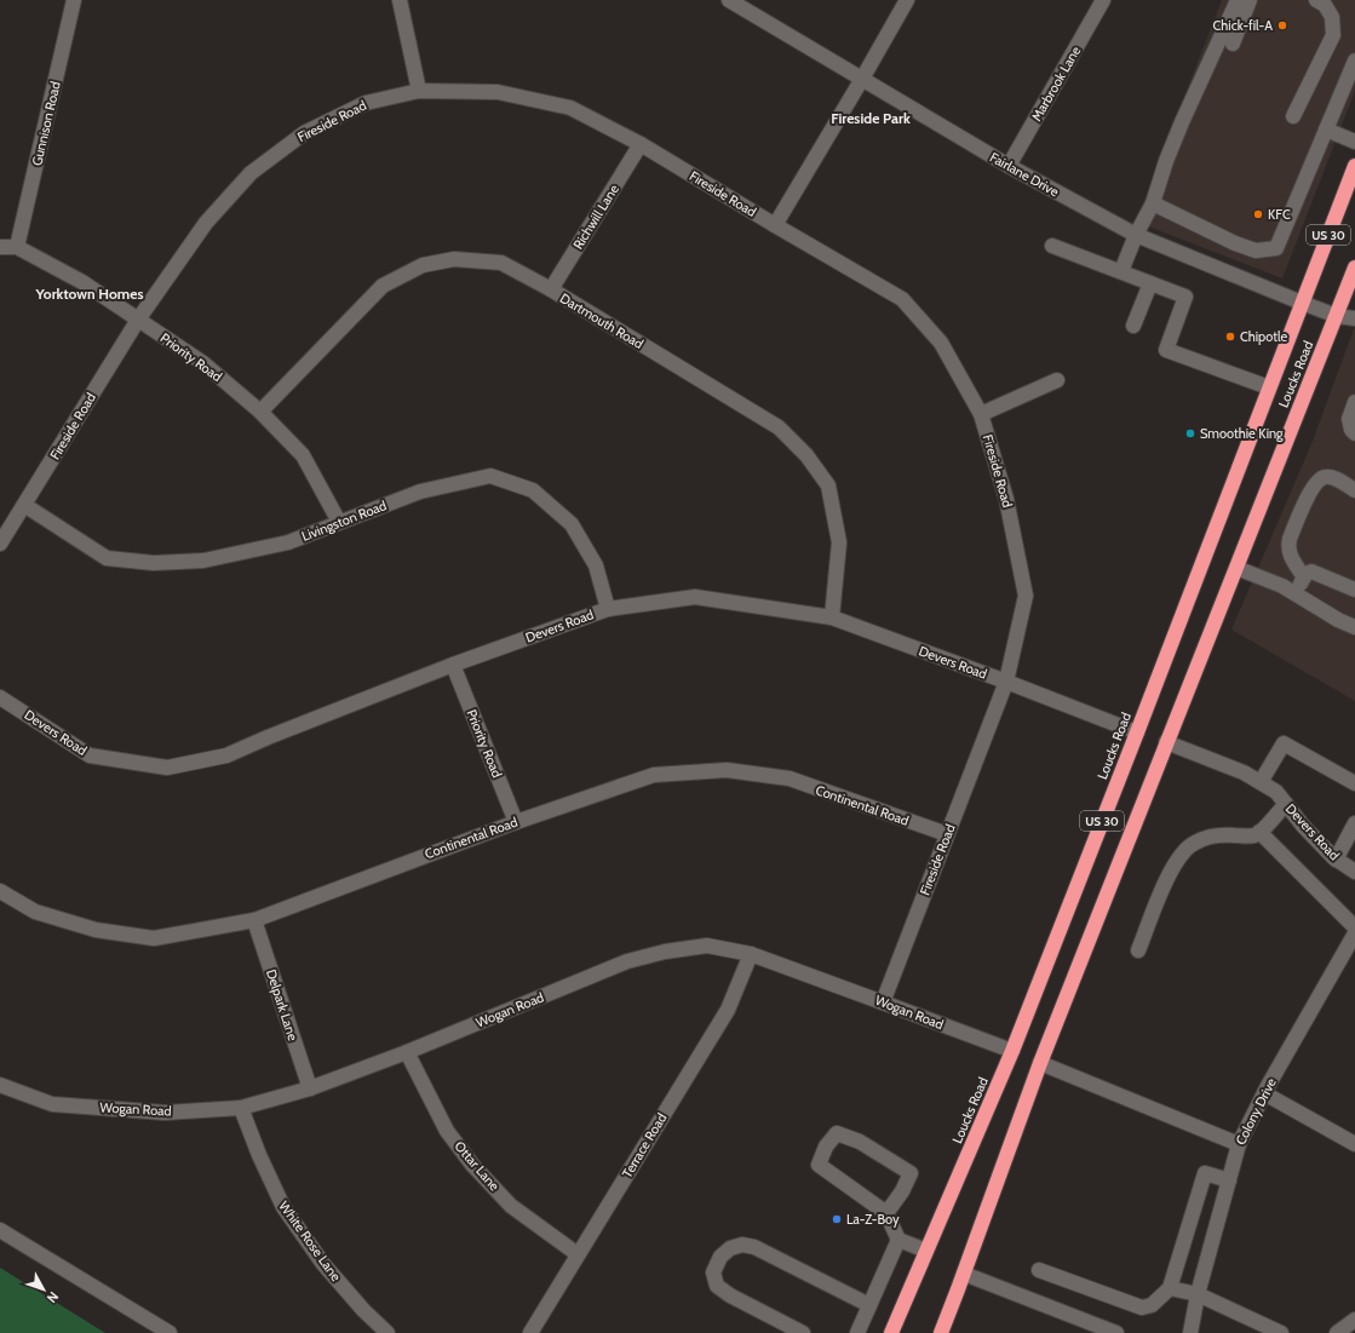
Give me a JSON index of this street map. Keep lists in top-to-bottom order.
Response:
{
  "streets": {
    "highway": ["US 30", "Loucks Road"],
    "street": [
      "Marbrook Lane",
      "Fireside Road",
      "Gunnison Road",
      "Fairlane Drive",
      "Richwill Lane",
      "Dartmouth Road",
      "Priority Road",
      "Livingston Road",
      "Devers Road",
      "Continental Road",
      "Delpark Lane",
      "Wogan Road",
      "Colony Drive",
      "Terrace Road",
      "Ottar Lane",
      "White Rose Lane"
    ]
  },
  "crossings": [
    ["Marbrook Lane", "Fairlane Drive"],
    ["Fireside Road", "Richwill Lane"],
    ["Fireside Road", "Priority Road"],
    ["Fireside Road", "Livingston Road"],
    ["Fireside Road", "Devers Road"],
    ["Fireside Road", "Continental Road"],
    ["Fireside Road", "Wogan Road"],
    ["Gunnison Road", "Priority Road"],
    ["Fairlane Drive", "Loucks Road"],
    ["Richwill Lane", "Dartmouth Road"],
    ["Dartmouth Road", "Priority Road"],
    ["Dartmouth Road", "Devers Road"],
    ["Priority Road", "Livingston Road"],
    ["Priority Road", "Devers Road"],
    ["Priority Road", "Continental Road"],
    ["Loucks Road", "Devers Road"],
    ["Loucks Road", "Wogan Road"],
    ["Livingston Road", "Devers Road"],
    ["Continental Road", "Delpark Lane"],
    ["Delpark Lane", "Wogan Road"],
    ["Wogan Road", "Terrace Road"],
    ["Wogan Road", "Ottar Lane"],
    ["Wogan Road", "White Rose Lane"],
    ["Terrace Road", "Ottar Lane"]
  ],
  "districts": ["Fireside Park", "Yorktown Homes"],
  "places": [
    "Chick-fil-A",
    "KFC",
    "Chipotle",
    "Smoothie King",
    "La-Z-Boy"
  ],
  "north": "bottom right"
}
